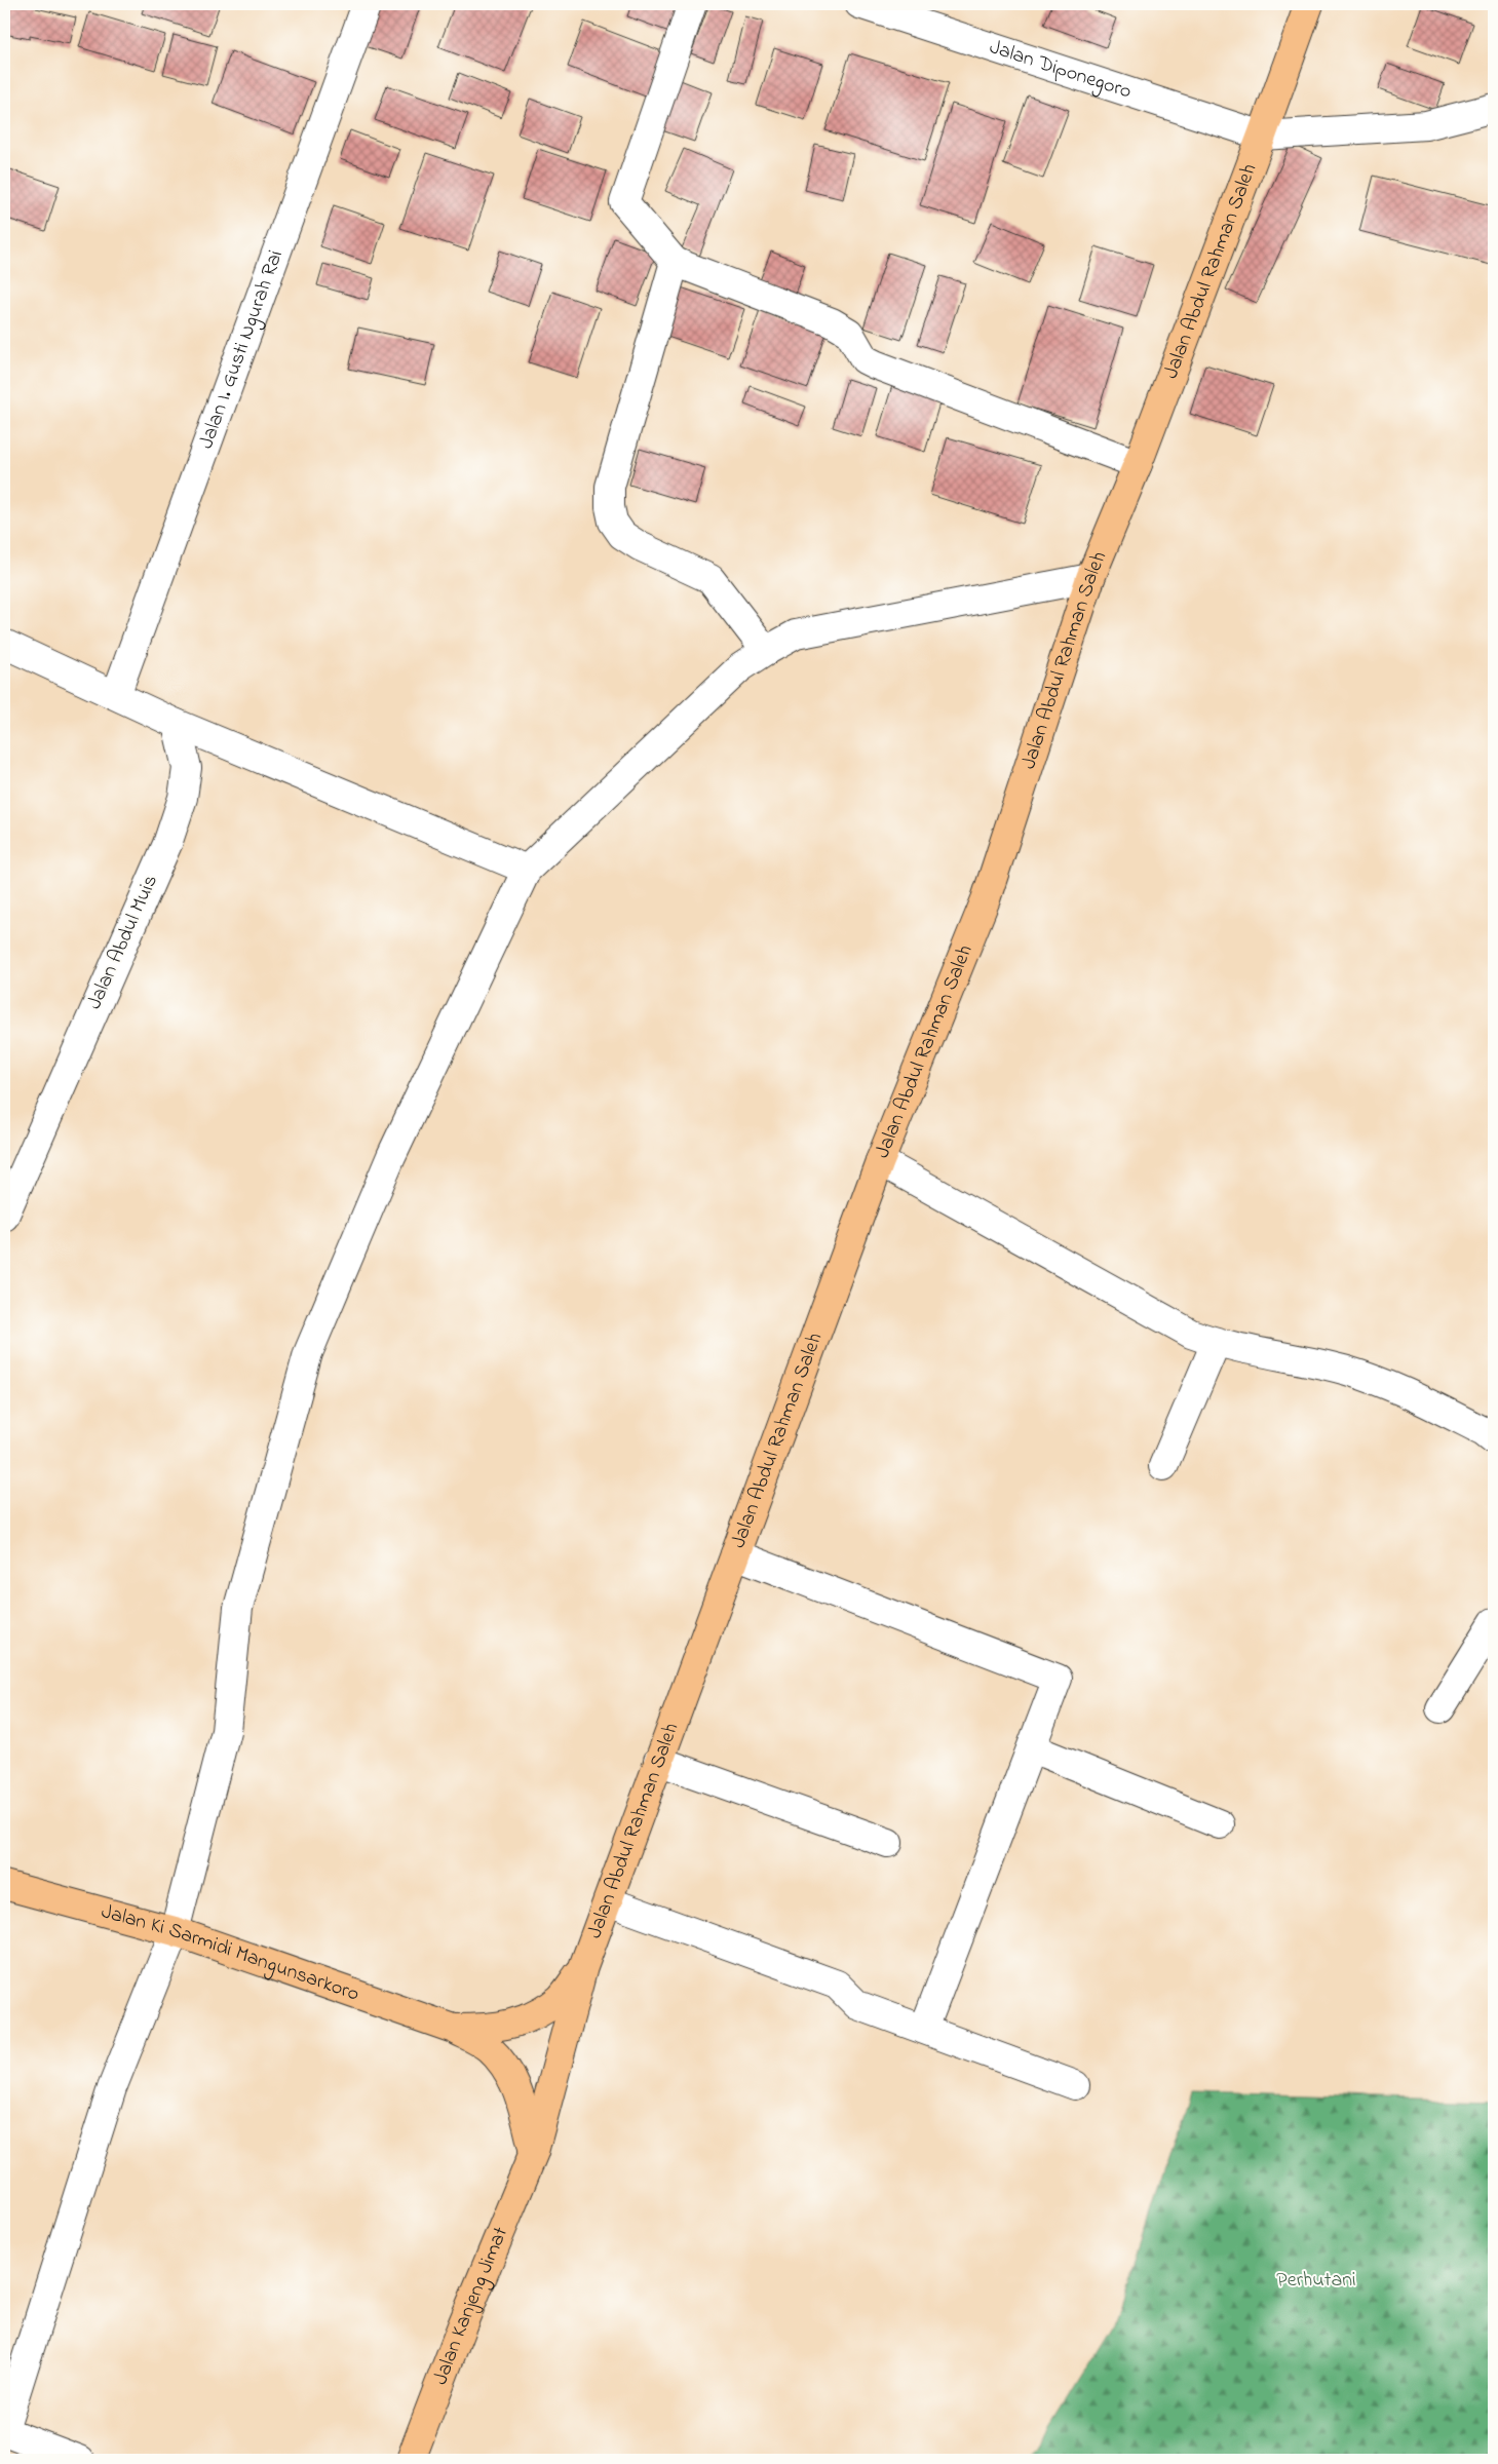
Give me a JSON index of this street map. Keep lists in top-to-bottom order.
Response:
{
  "streets": {
    "main road": ["Jalan Abdul Rahman Saleh", "Jalan Ki Sarmidi Mangunsarkoro", "Jalan Kanjeng Jimat"],
    "street": ["Jalan Diponegoro", "Jalan I. Gusti Ngurah Rai", "Jalan Abdul Muis"]
  },
  "crossings": [
    ["Jalan Diponegoro", "Jalan Abdul Rahman Saleh"],
    ["Jalan Abdul Rahman Saleh", "Jalan Kanjeng Jimat"]
  ],
  "parks": ["Perhutani"]
}
